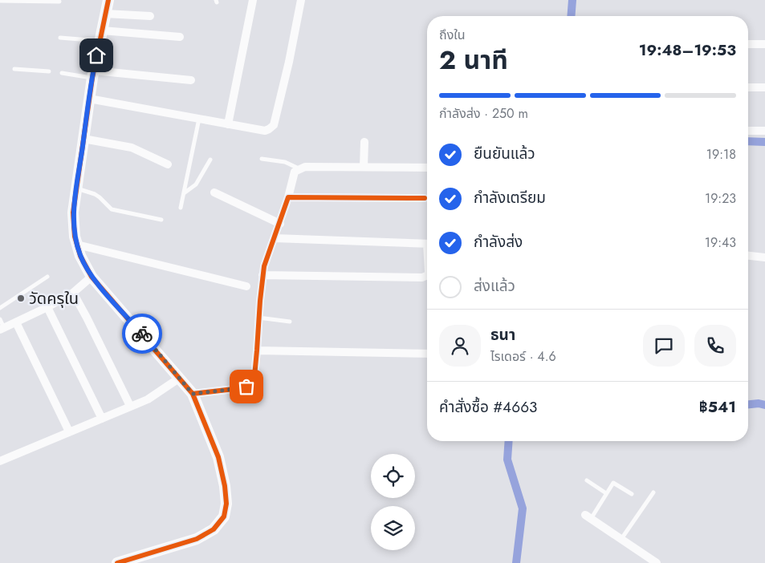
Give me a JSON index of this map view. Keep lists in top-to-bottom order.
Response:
{
  "places": ["วัดครุใน"],
  "page": {
    "heading": ["2 นาที", "ถึงใน", "19:48–19:53"],
    "panel": [
      "ธนา",
      "ไรเดอร์ · 4.6",
      "คำสั่งซื้อ #4663",
      "฿541"
    ],
    "bar": "กำลังส่ง · 250 m",
    "list": [
      ["ยืนยันแล้ว", "19:18"],
      ["กำลังเตรียม", "19:23"],
      ["กำลังส่ง", "19:43"],
      "ส่งแล้ว"
    ]
  }
}
